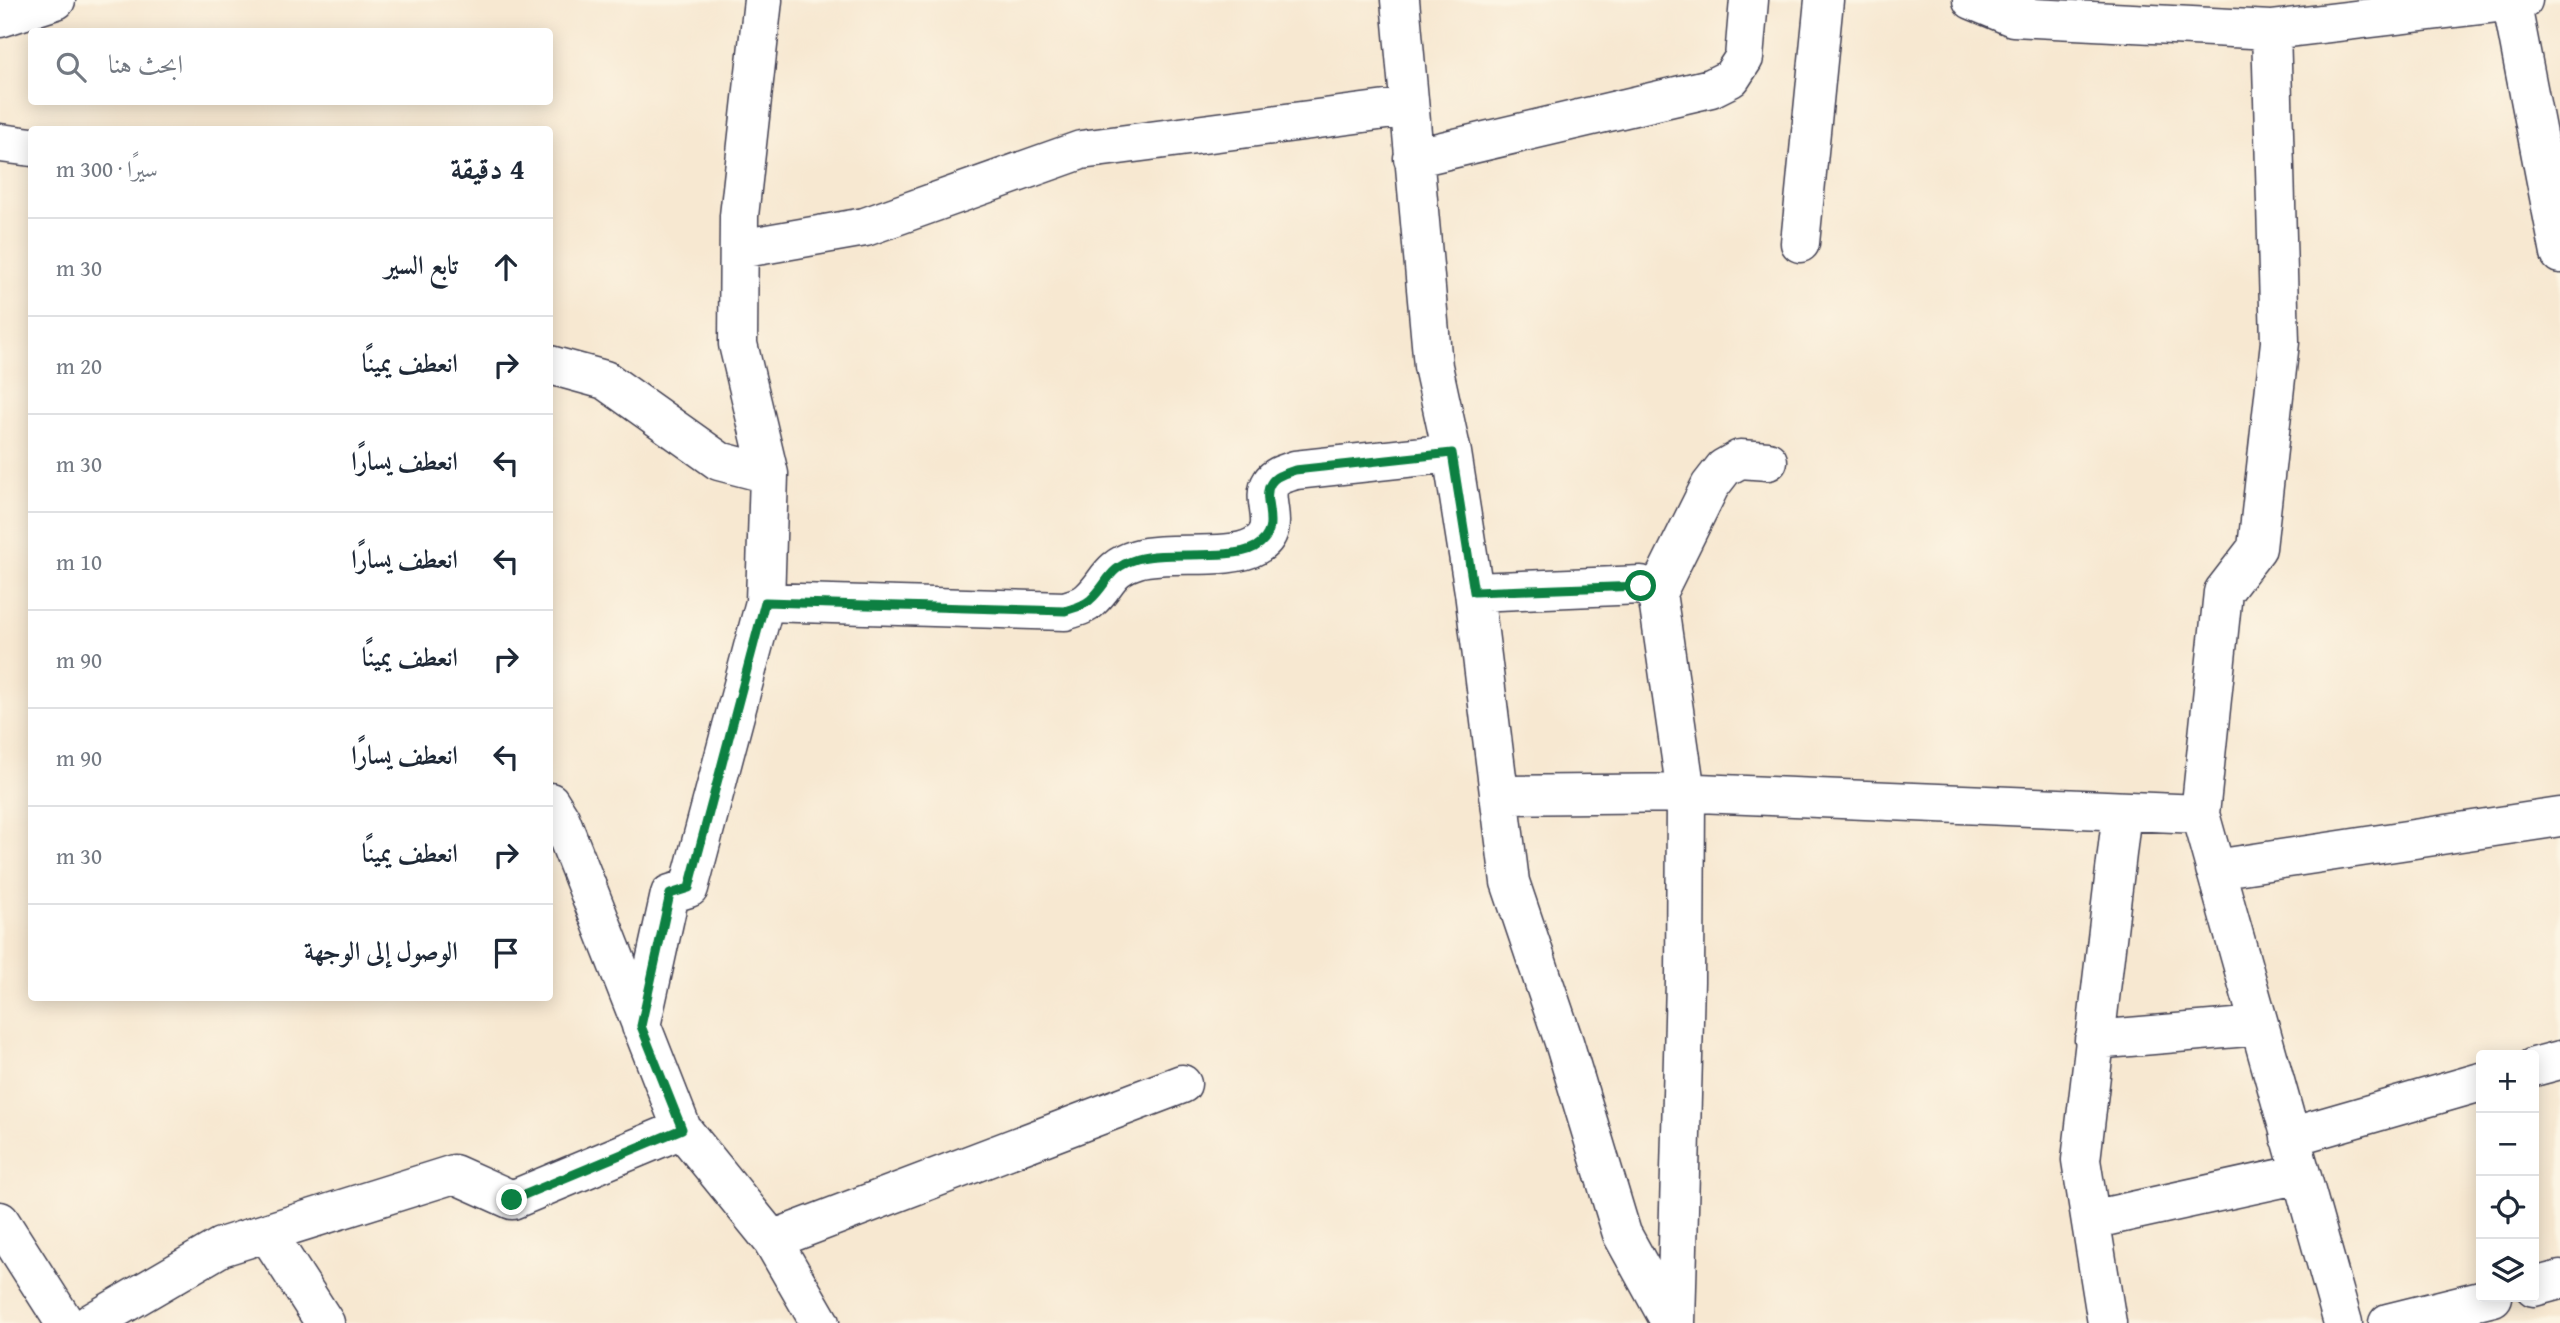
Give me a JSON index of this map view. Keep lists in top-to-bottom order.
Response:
{
  "page": {
    "search": "ابحث هنا",
    "heading": ["4 دقيقة", "سيرًا · 300 m"],
    "list": [
      ["تابع السير", "30 m"],
      ["انعطف يمينًا", "20 m"],
      ["انعطف يسارًا", "30 m"],
      ["انعطف يسارًا", "10 m"],
      ["انعطف يمينًا", "90 m"],
      ["انعطف يسارًا", "90 m"],
      ["انعطف يمينًا", "30 m"],
      "الوصول إلى الوجهة"
    ],
    "map_buttons": ["+", "−"]
  }
}
